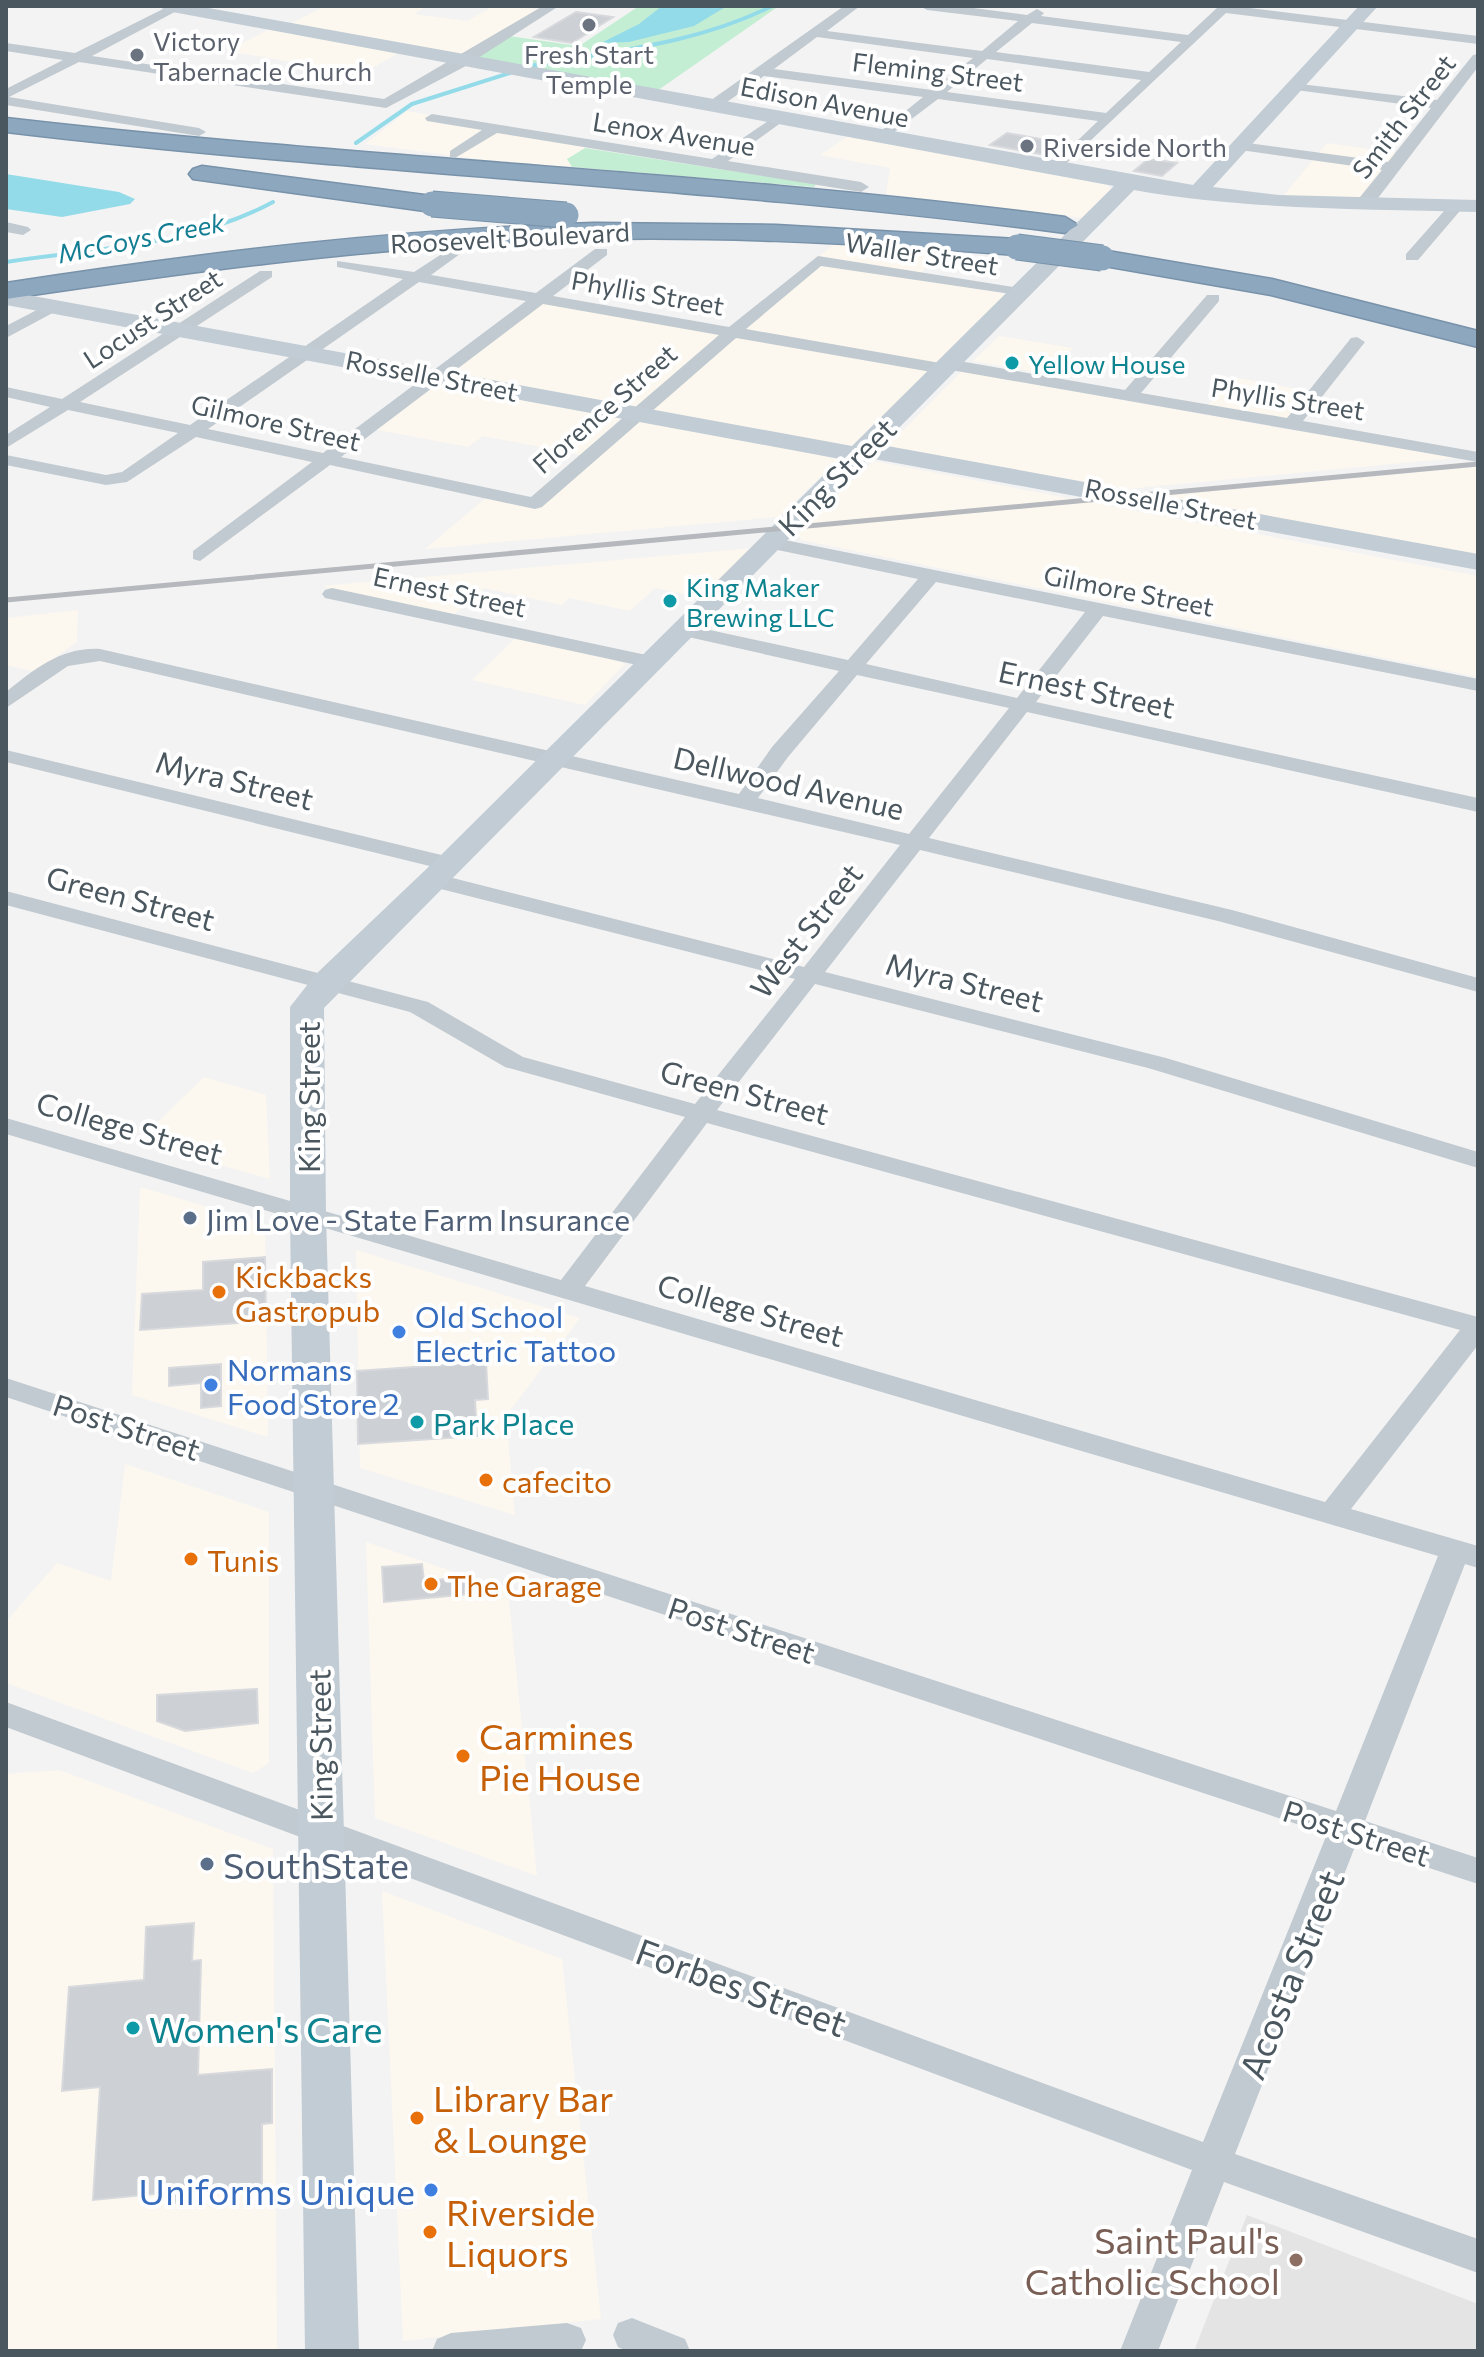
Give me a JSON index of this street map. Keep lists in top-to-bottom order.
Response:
{
  "streets": {
    "highway": ["Roosevelt Boulevard"],
    "main road": ["Edison Avenue", "Rosselle Street", "King Street"],
    "street": [
      "Fleming Street",
      "Smith Street",
      "Lenox Avenue",
      "Waller Street",
      "Phyllis Street",
      "Locust Street",
      "Florence Street",
      "Gilmore Street",
      "Ernest Street",
      "Myra Street",
      "Dellwood Avenue",
      "Green Street",
      "West Street",
      "College Street",
      "Post Street",
      "Acosta Street",
      "Forbes Street"
    ]
  },
  "crossings": [
    ["Edison Avenue", "Smith Street"],
    ["Edison Avenue", "King Street"],
    ["Lenox Avenue", "Roosevelt Boulevard"],
    ["Roosevelt Boulevard", "Rosselle Street"],
    ["Waller Street", "Florence Street"],
    ["Waller Street", "King Street"],
    ["Phyllis Street", "Florence Street"],
    ["Phyllis Street", "King Street"],
    ["Locust Street", "Rosselle Street"],
    ["Locust Street", "Gilmore Street"],
    ["Rosselle Street", "Florence Street"],
    ["Rosselle Street", "King Street"],
    ["Florence Street", "Gilmore Street"],
    ["Gilmore Street", "King Street"],
    ["Gilmore Street", "West Street"],
    ["King Street", "Ernest Street"],
    ["King Street", "Myra Street"],
    ["King Street", "Dellwood Avenue"],
    ["King Street", "Green Street"],
    ["King Street", "College Street"],
    ["King Street", "Post Street"],
    ["King Street", "Forbes Street"],
    ["Ernest Street", "West Street"],
    ["Myra Street", "West Street"],
    ["Dellwood Avenue", "West Street"],
    ["Green Street", "West Street"],
    ["West Street", "College Street"],
    ["College Street", "Acosta Street"],
    ["Post Street", "Acosta Street"],
    ["Acosta Street", "Forbes Street"]
  ],
  "water": ["McCoys Creek"],
  "places": [
    "Fresh Start Temple",
    "Victory Tabernacle Church",
    "Riverside North",
    "Yellow House",
    "King Maker Brewing LLC",
    "Jim Love - State Farm Insurance",
    "Kickbacks Gastropub",
    "Old School Electric Tattoo",
    "Normans Food Store 2",
    "Park Place",
    "cafecito",
    "Tunis",
    "The Garage",
    "Carmines Pie House",
    "SouthState",
    "Women's Care",
    "Library Bar & Lounge",
    "Uniforms Unique",
    "Riverside Liquors",
    "Saint Paul's Catholic School"
  ]
}
